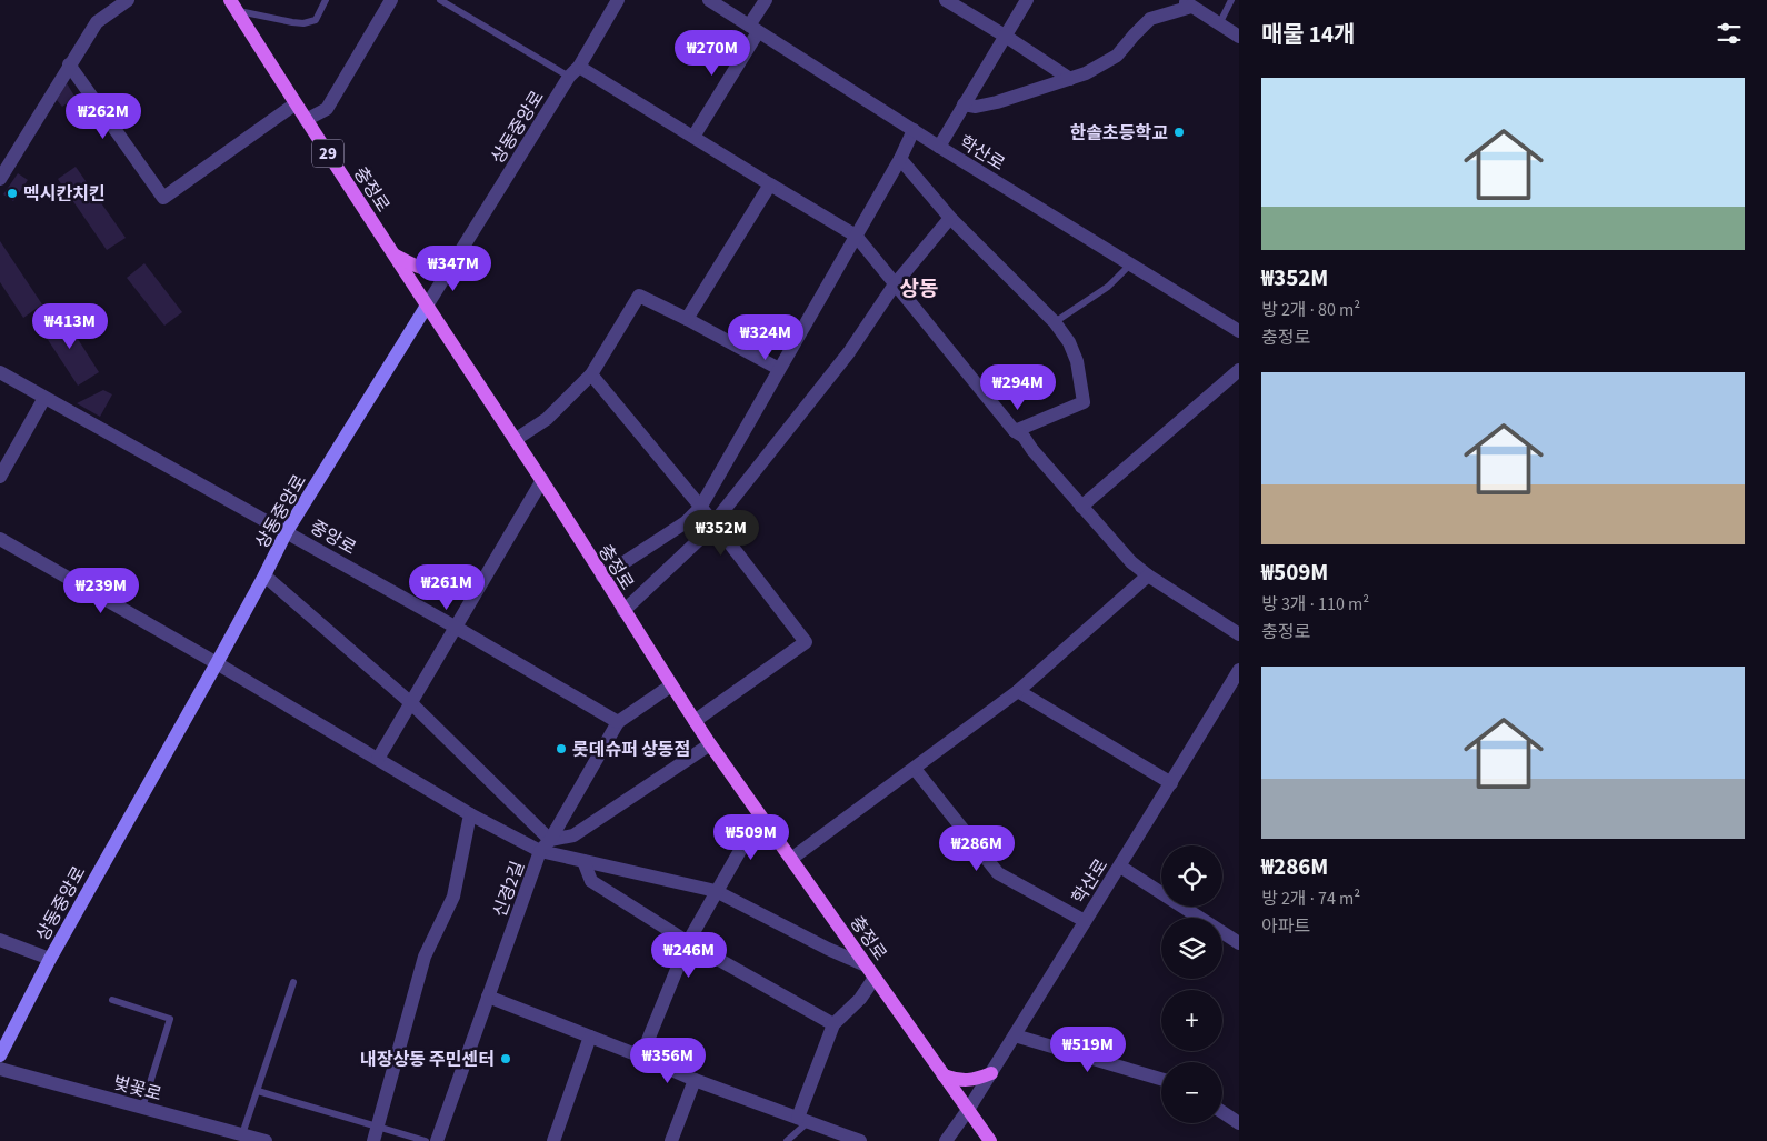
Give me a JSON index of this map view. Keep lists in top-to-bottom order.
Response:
{
  "streets": {
    "main road": ["상동중앙로", "29", "충정로"],
    "street": [
      "학산로",
      "중앙로",
      "신경2길",
      "벚꽃로"
    ]
  },
  "crossings": [
    ["상동중앙로", "충정로"],
    ["상동중앙로", "중앙로"],
    ["학산로", "충정로"],
    ["충정로", "신경2길"],
    ["중앙로", "신경2길"]
  ],
  "districts": ["상동"],
  "places": [
    "한솔초등학교",
    "멕시칸치킨",
    "롯데슈퍼 상동점",
    "내장상동 주민센터"
  ],
  "page": {
    "heading": "매물 14개",
    "price": [
      "₩270M",
      "₩262M",
      "₩347M",
      "₩413M",
      "₩324M",
      "₩294M",
      "₩352M",
      "₩261M",
      "₩239M",
      "₩509M",
      "₩286M",
      "₩246M",
      "₩519M",
      "₩356M"
    ],
    "list": [
      {
        "name": "₩352M",
        "note": "방 2개 · 80 m² · 충정로"
      },
      {
        "name": "₩509M",
        "note": "방 3개 · 110 m² · 충정로"
      },
      {
        "name": "₩286M",
        "note": "방 2개 · 74 m² · 아파트"
      }
    ],
    "map_buttons": ["+", "−"]
  }
}
